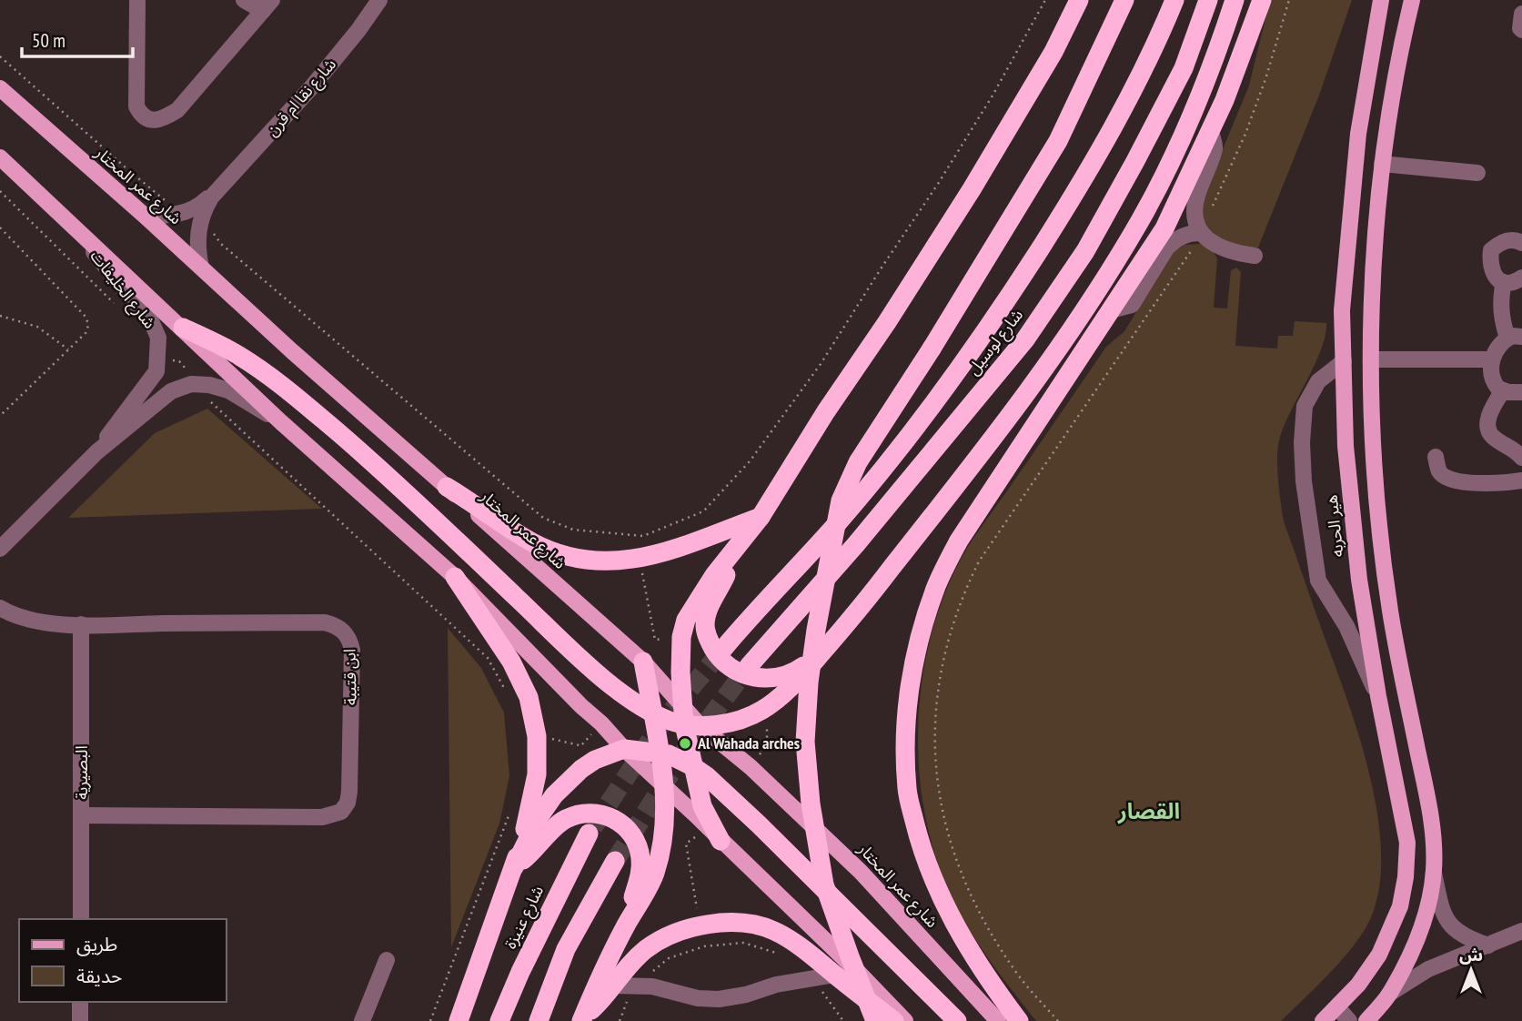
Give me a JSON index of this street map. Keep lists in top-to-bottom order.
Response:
{
  "streets": {
    "highway": ["شارع لوسيل", "شارع عنيزة"],
    "main road": ["شارع عمر المختار", "هير الحربه"],
    "street": [
      "شارع نقا ام قرن",
      "شارع الخليفات",
      "ابن قتيبة",
      "البصيرية"
    ]
  },
  "crossings": [
    ["شارع نقا ام قرن", "شارع عمر المختار"],
    ["ابن قتيبة", "البصيرية"]
  ],
  "districts": ["القصار"],
  "places": ["Al Wahada arches"],
  "legend": ["طريق", "حديقة"],
  "scale_bar": "50 m",
  "north": "top"
}
